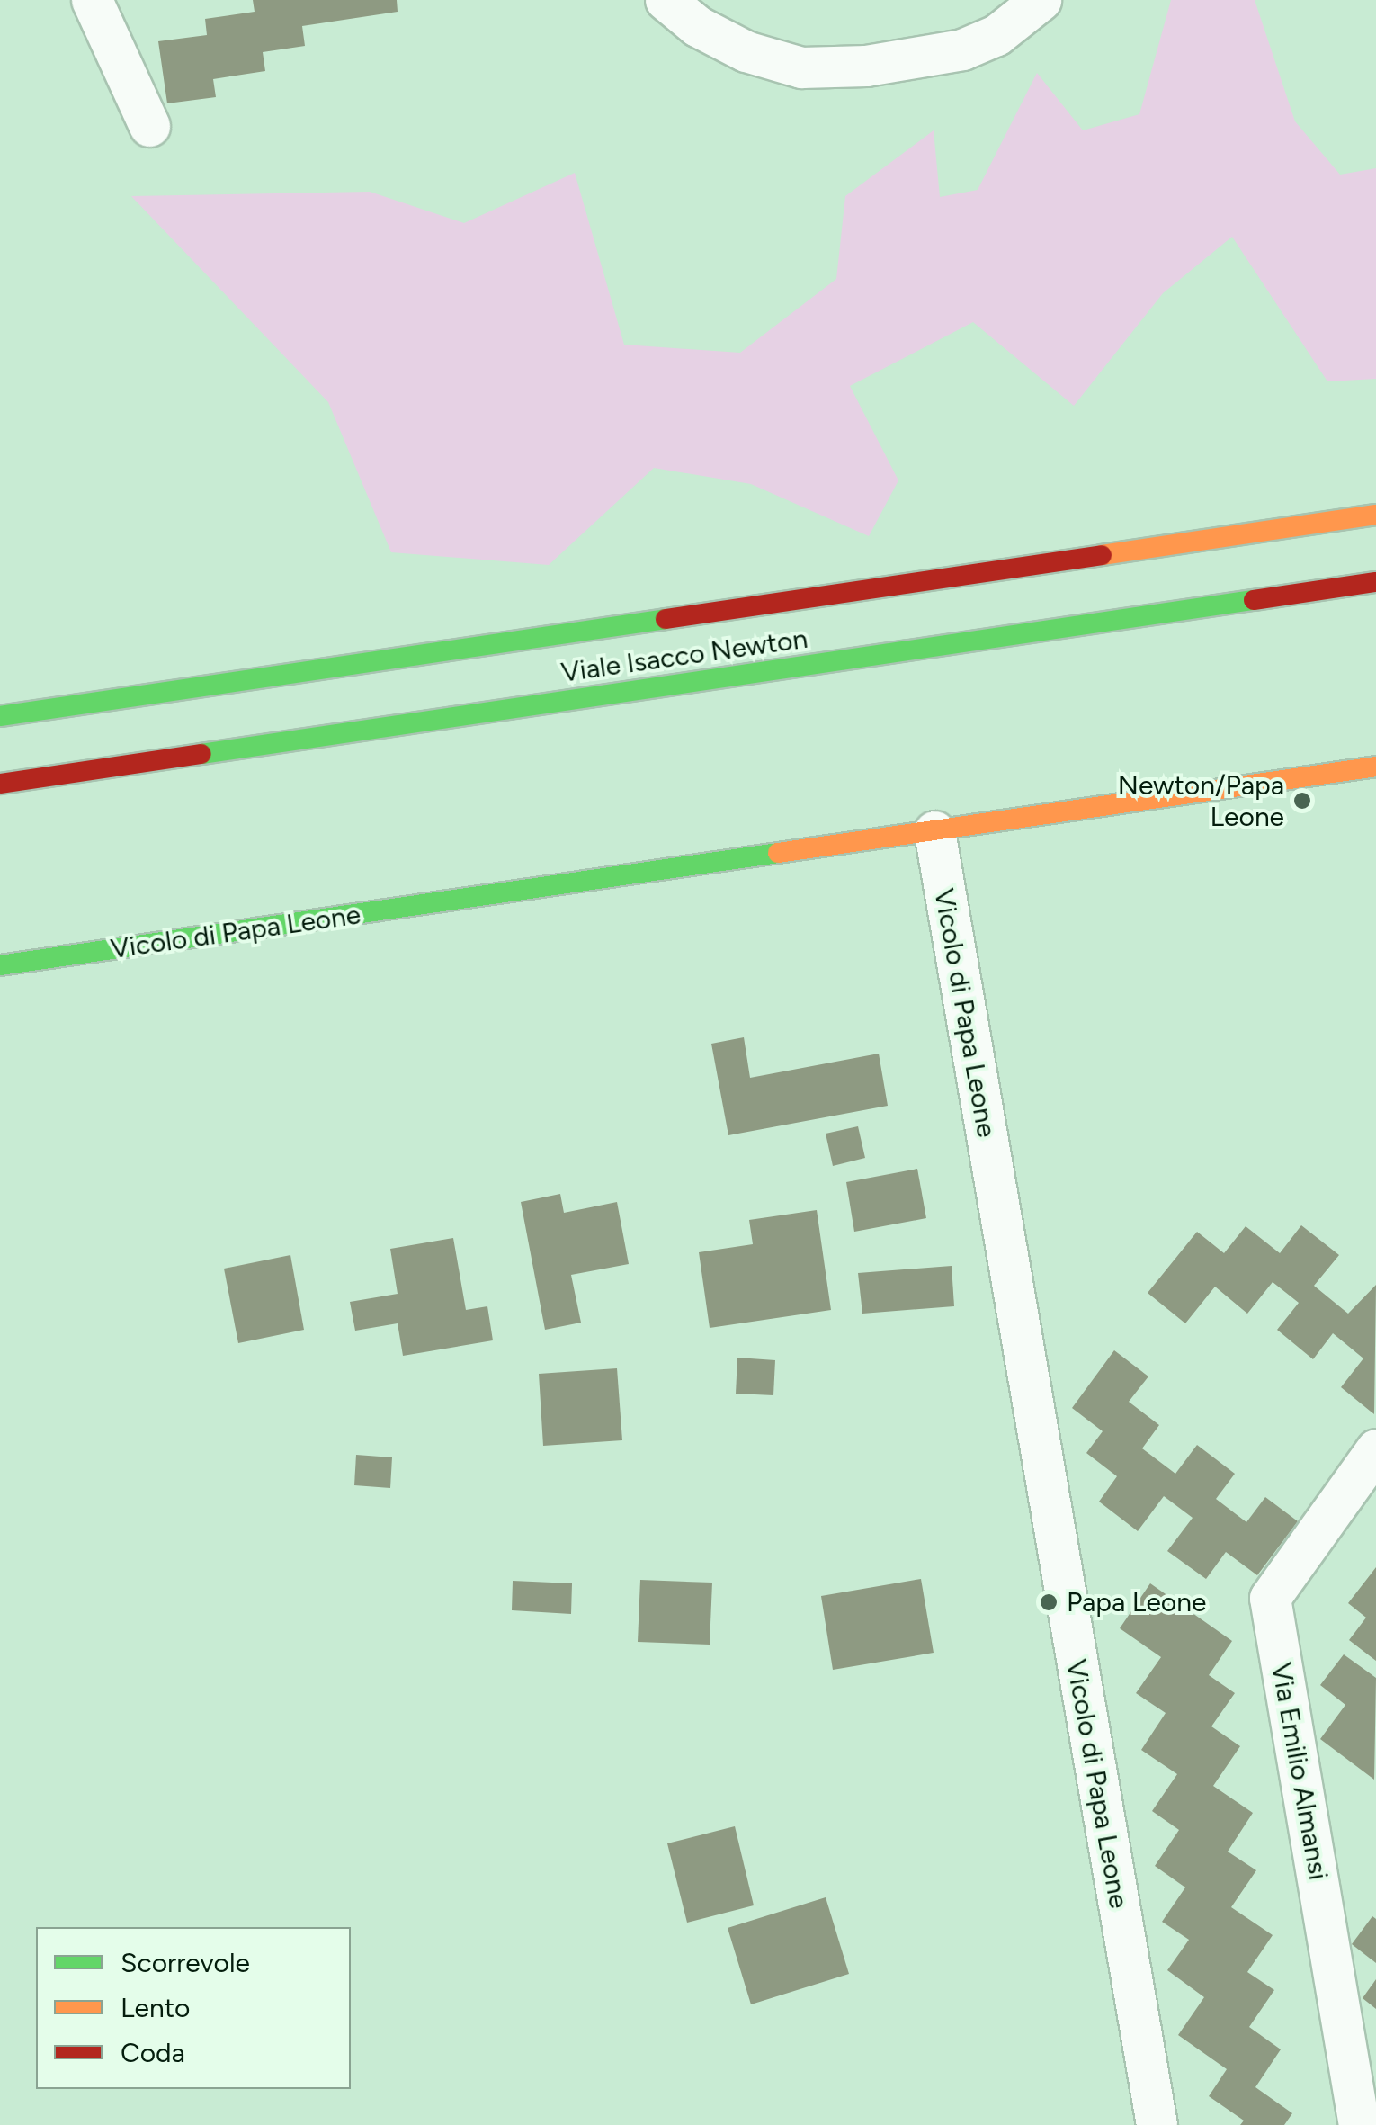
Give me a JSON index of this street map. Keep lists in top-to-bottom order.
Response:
{
  "streets": {
    "main road": ["Viale Isacco Newton", "Vicolo di Papa Leone"],
    "street": ["Via Emilio Almansi"]
  },
  "places": ["Newton/Papa Leone", "Papa Leone"],
  "legend": ["Scorrevole", "Lento", "Coda"]
}
